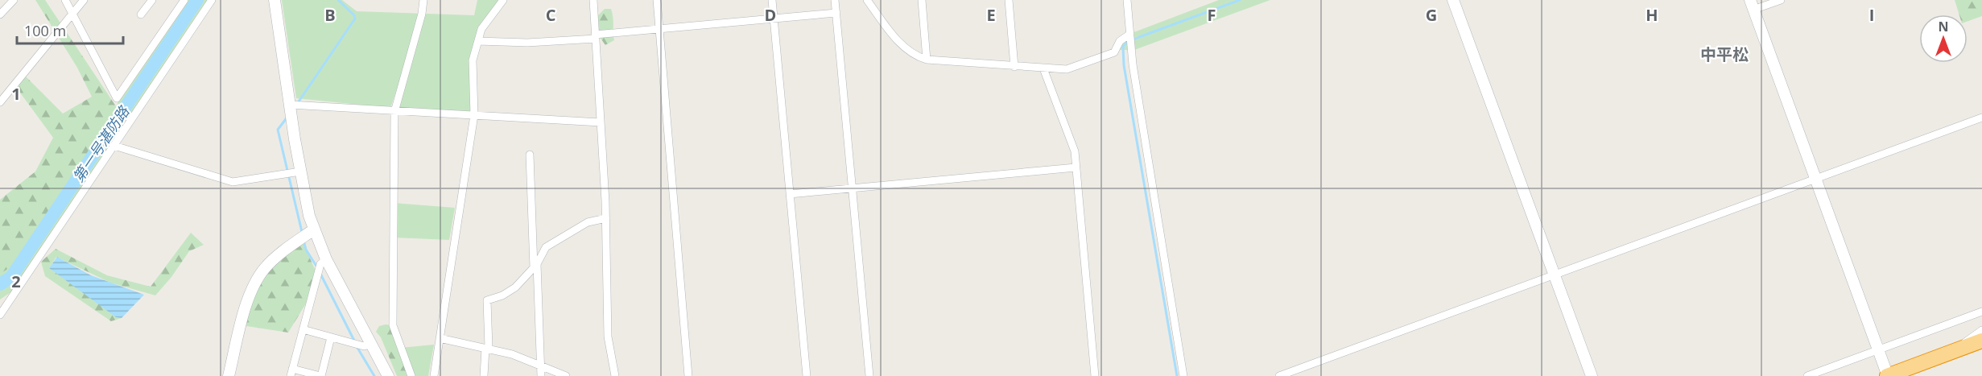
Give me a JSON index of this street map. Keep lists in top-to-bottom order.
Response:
{
  "districts": ["中平松"],
  "water": ["第一号湛防路"],
  "scale_bar": "100 m",
  "north": "top",
  "grid": {
    "columns": [
      "B",
      "C",
      "D",
      "E",
      "F",
      "G",
      "H",
      "I"
    ],
    "rows": ["1", "2"]
  }
}
